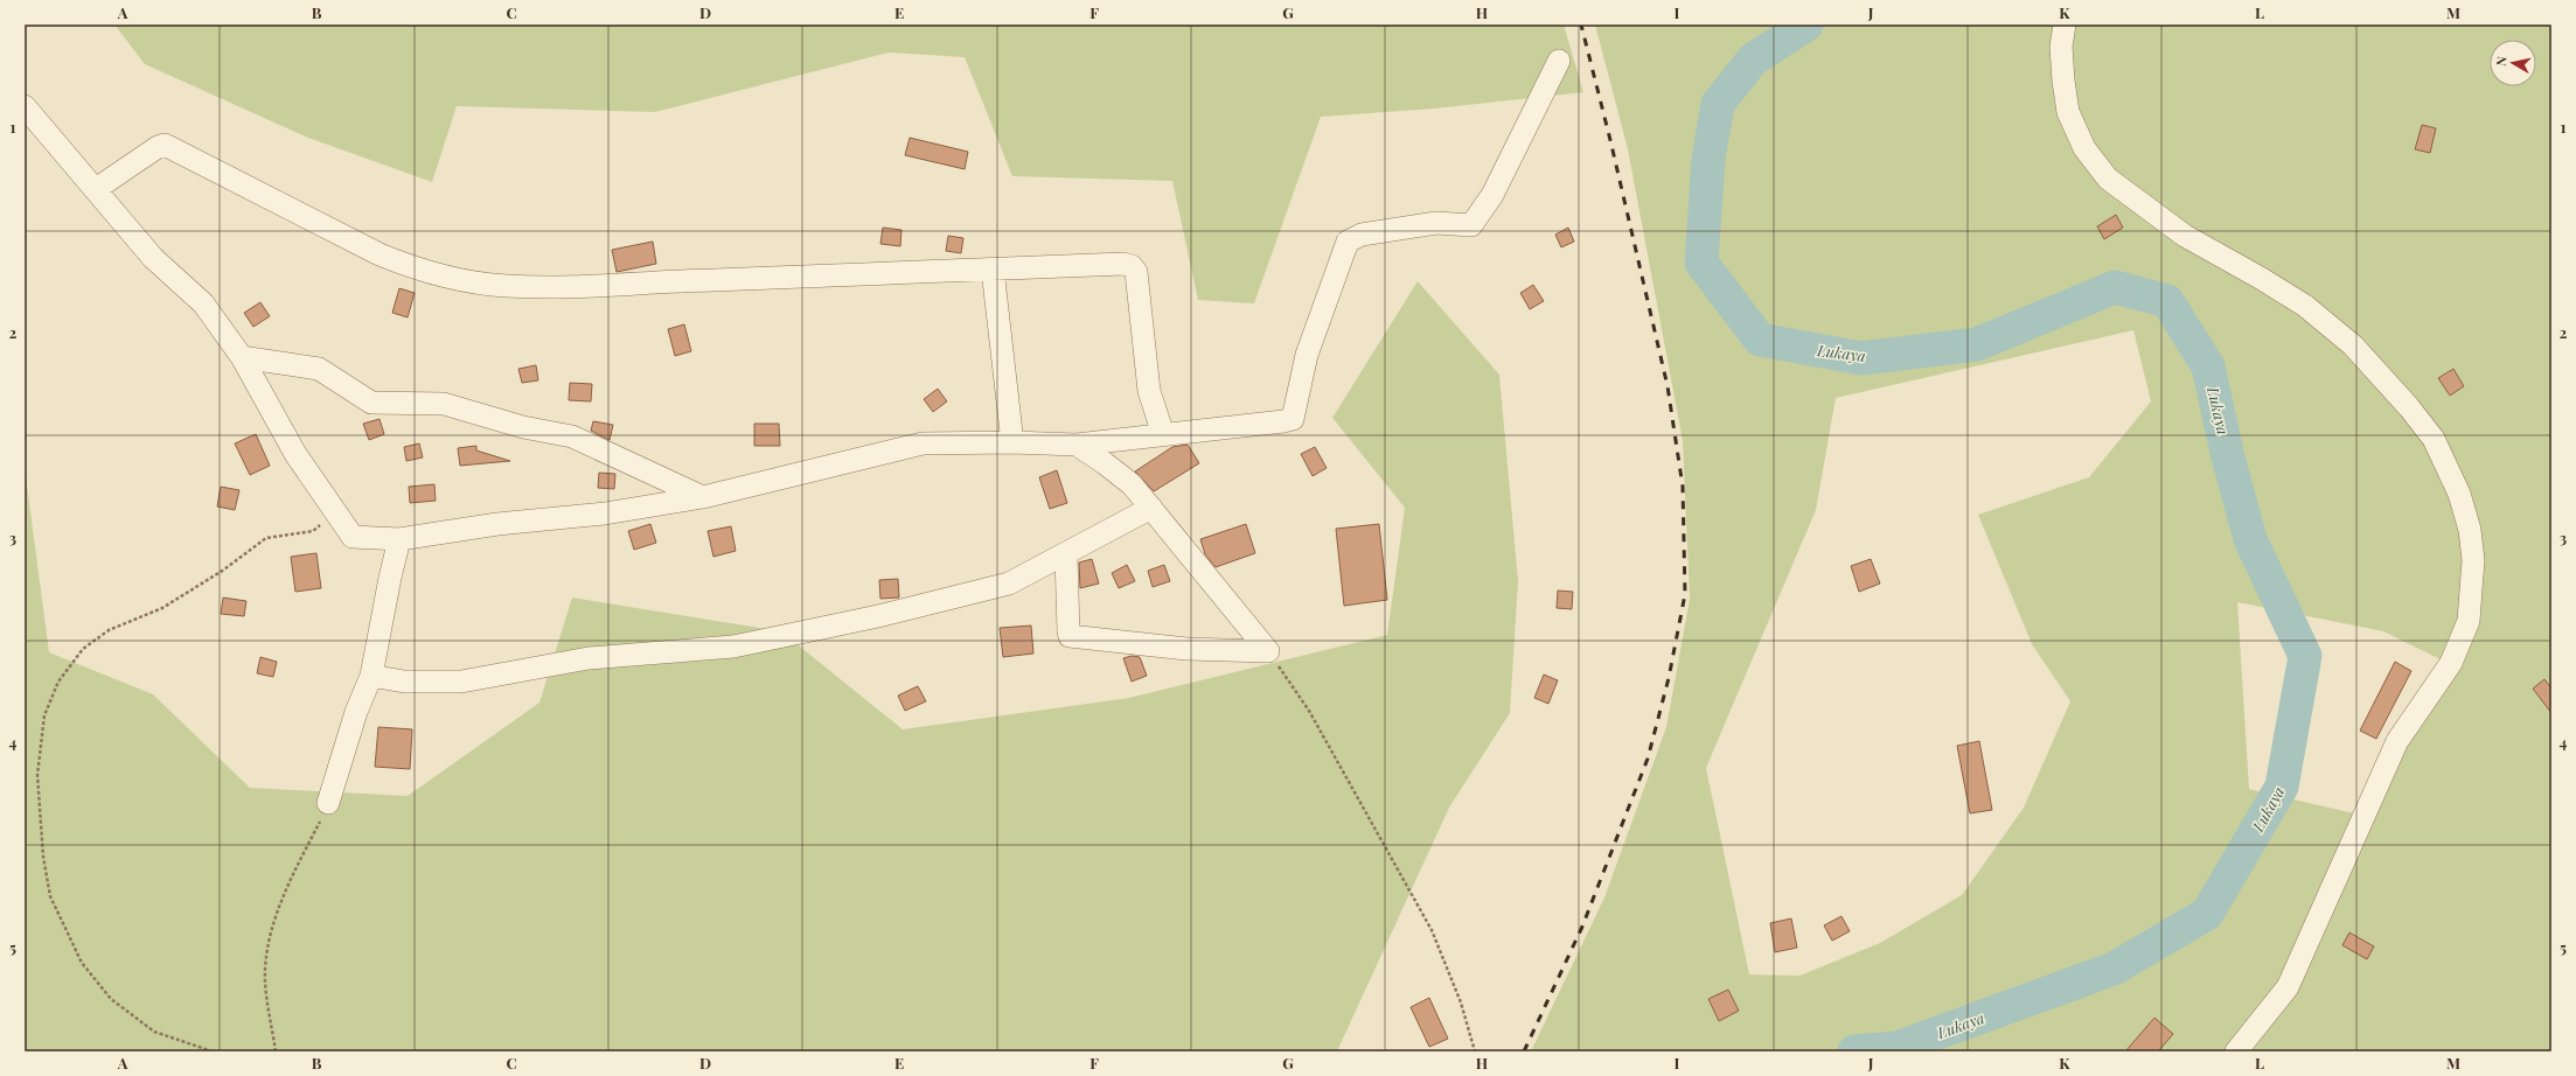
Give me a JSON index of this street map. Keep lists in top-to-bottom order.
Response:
{
  "water": ["Lukaya"],
  "north": "left",
  "grid": {
    "columns": [
      "A",
      "B",
      "C",
      "D",
      "E",
      "F",
      "G",
      "H",
      "I",
      "J",
      "K",
      "L",
      "M"
    ],
    "rows": [
      "1",
      "2",
      "3",
      "4",
      "5"
    ]
  }
}
